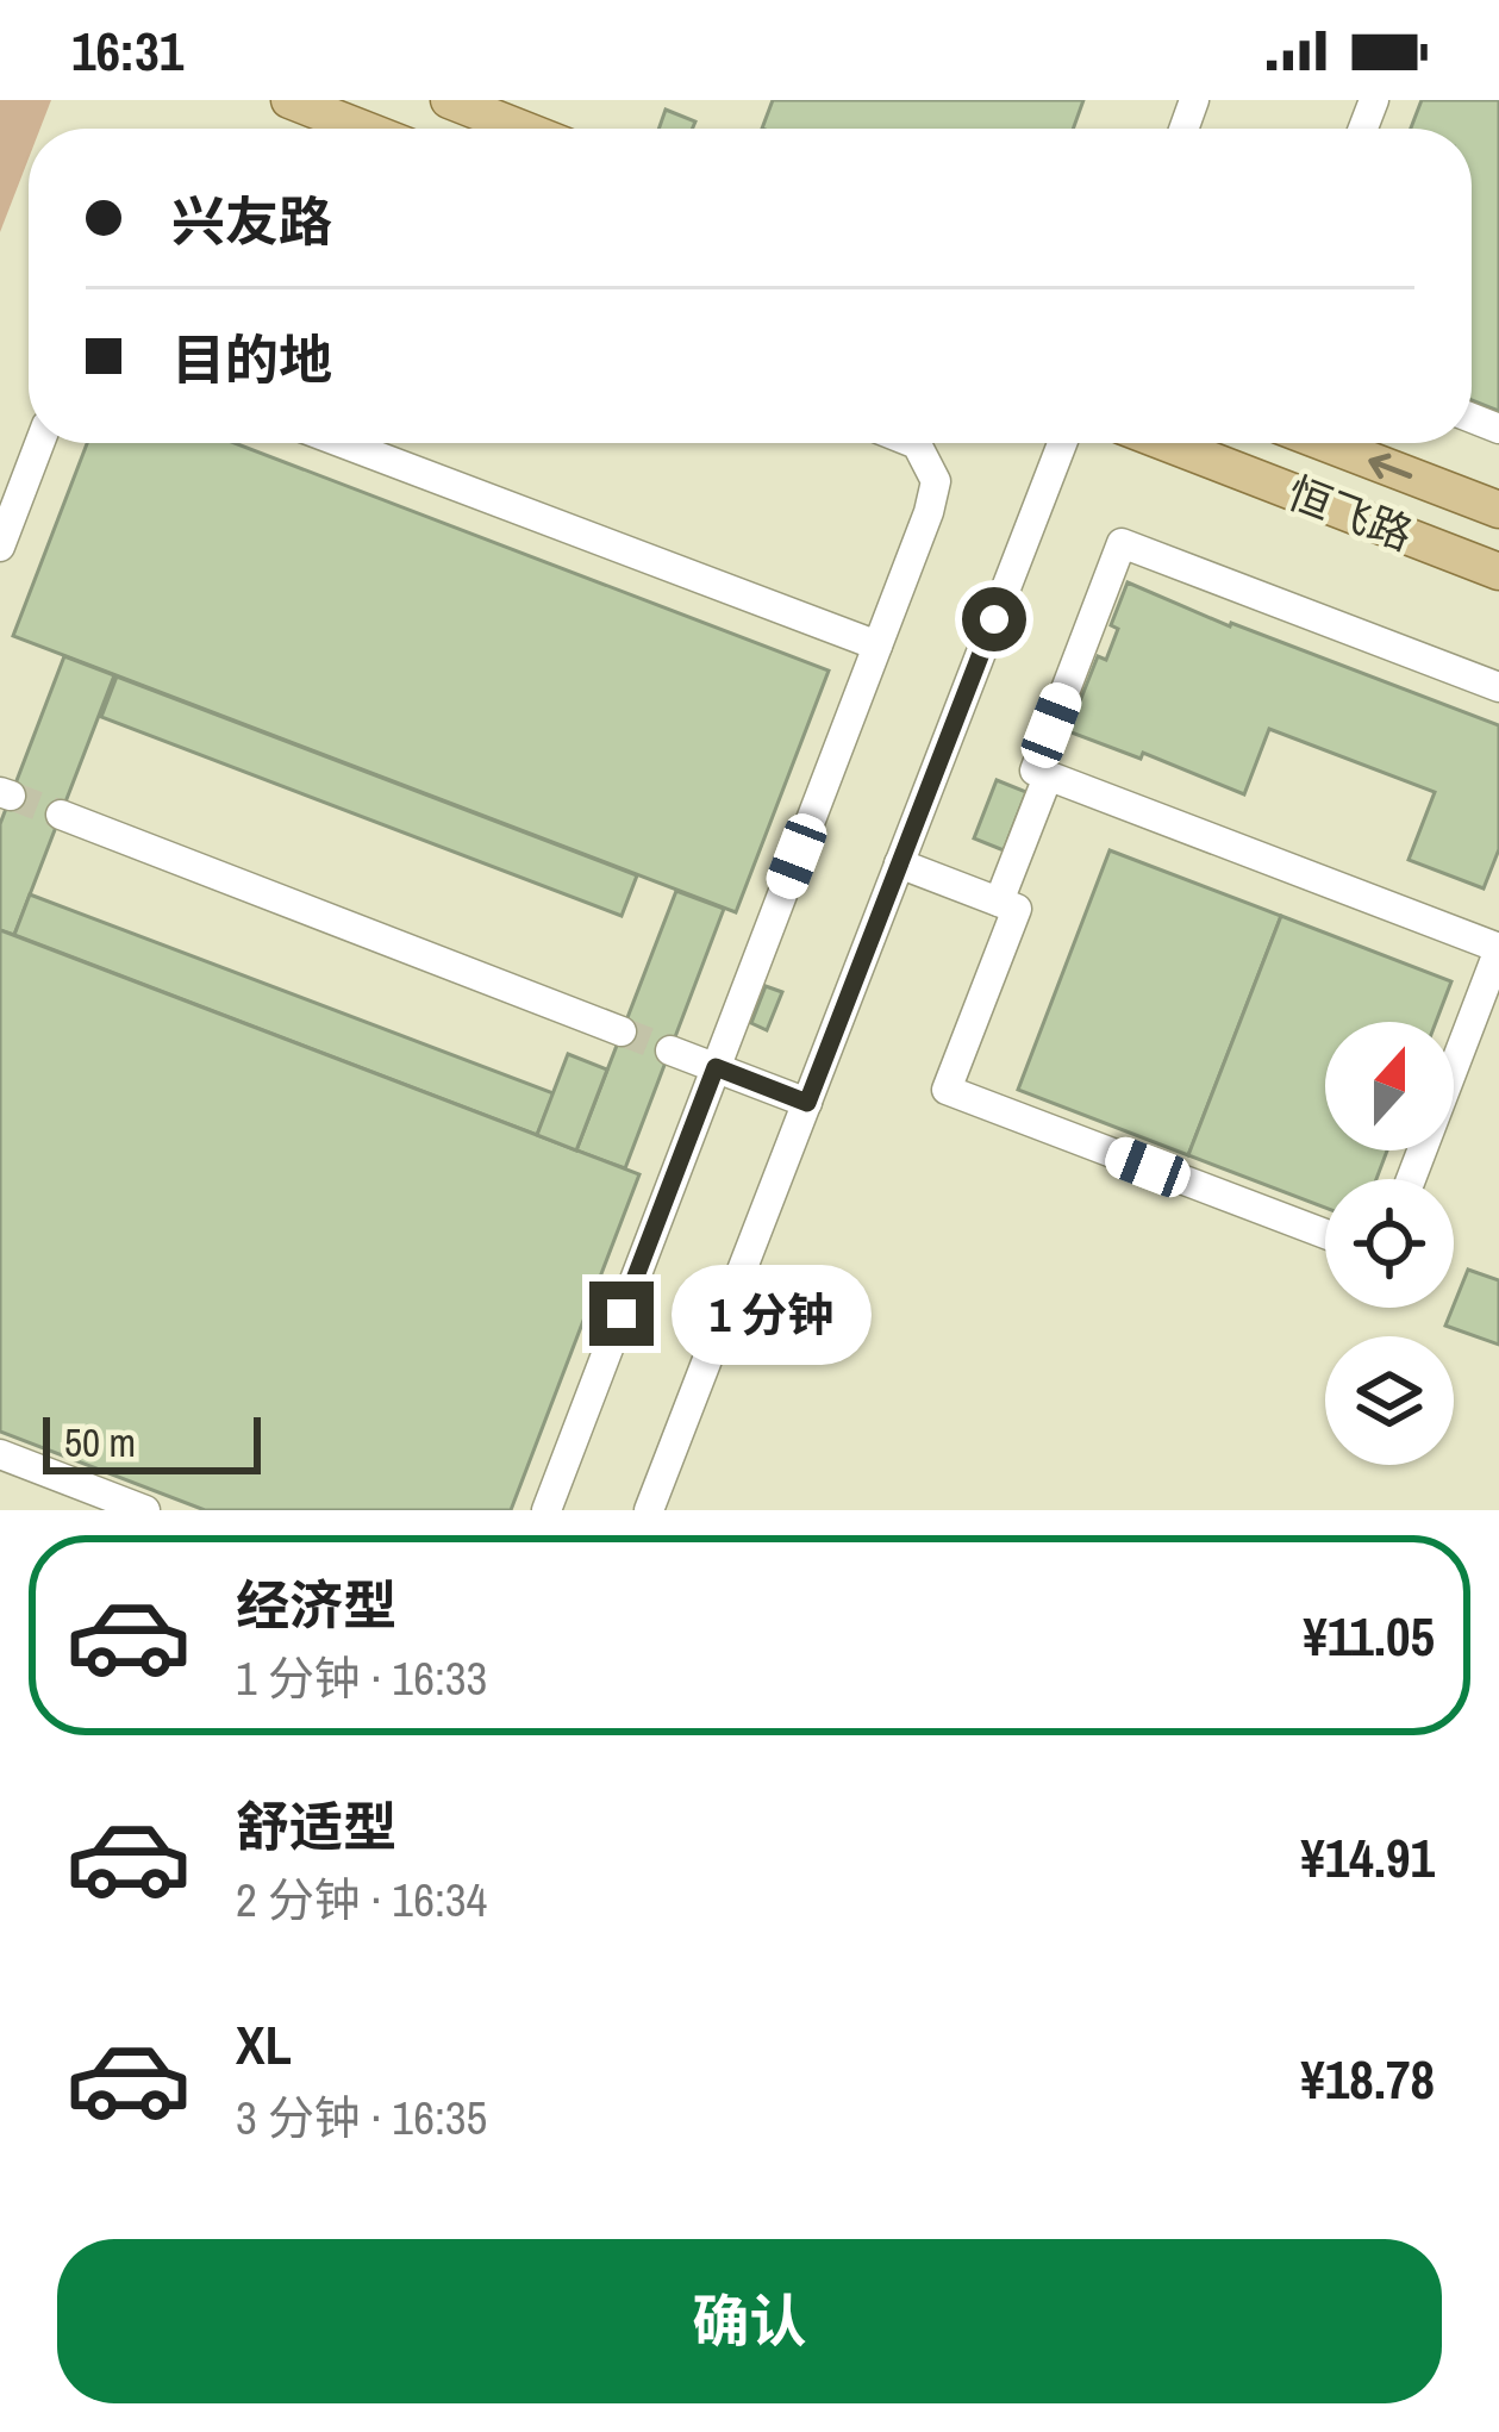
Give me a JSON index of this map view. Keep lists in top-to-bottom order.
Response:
{
  "streets": {
    "main road": ["恒飞路"]
  },
  "scale_bar": "50 m",
  "north": "top",
  "page": {
    "status": "16:31",
    "banner": ["兴友路", "目的地"],
    "bubble": "1 分钟",
    "scale": "50 m",
    "list": [
      {
        "name": "经济型",
        "note": "1 分钟 · 16:33",
        "value": "¥11.05"
      },
      {
        "name": "舒适型",
        "note": "2 分钟 · 16:34",
        "value": "¥14.91"
      },
      {
        "name": "XL",
        "note": "3 分钟 · 16:35",
        "value": "¥18.78"
      }
    ],
    "buttons": "确认"
  }
}
